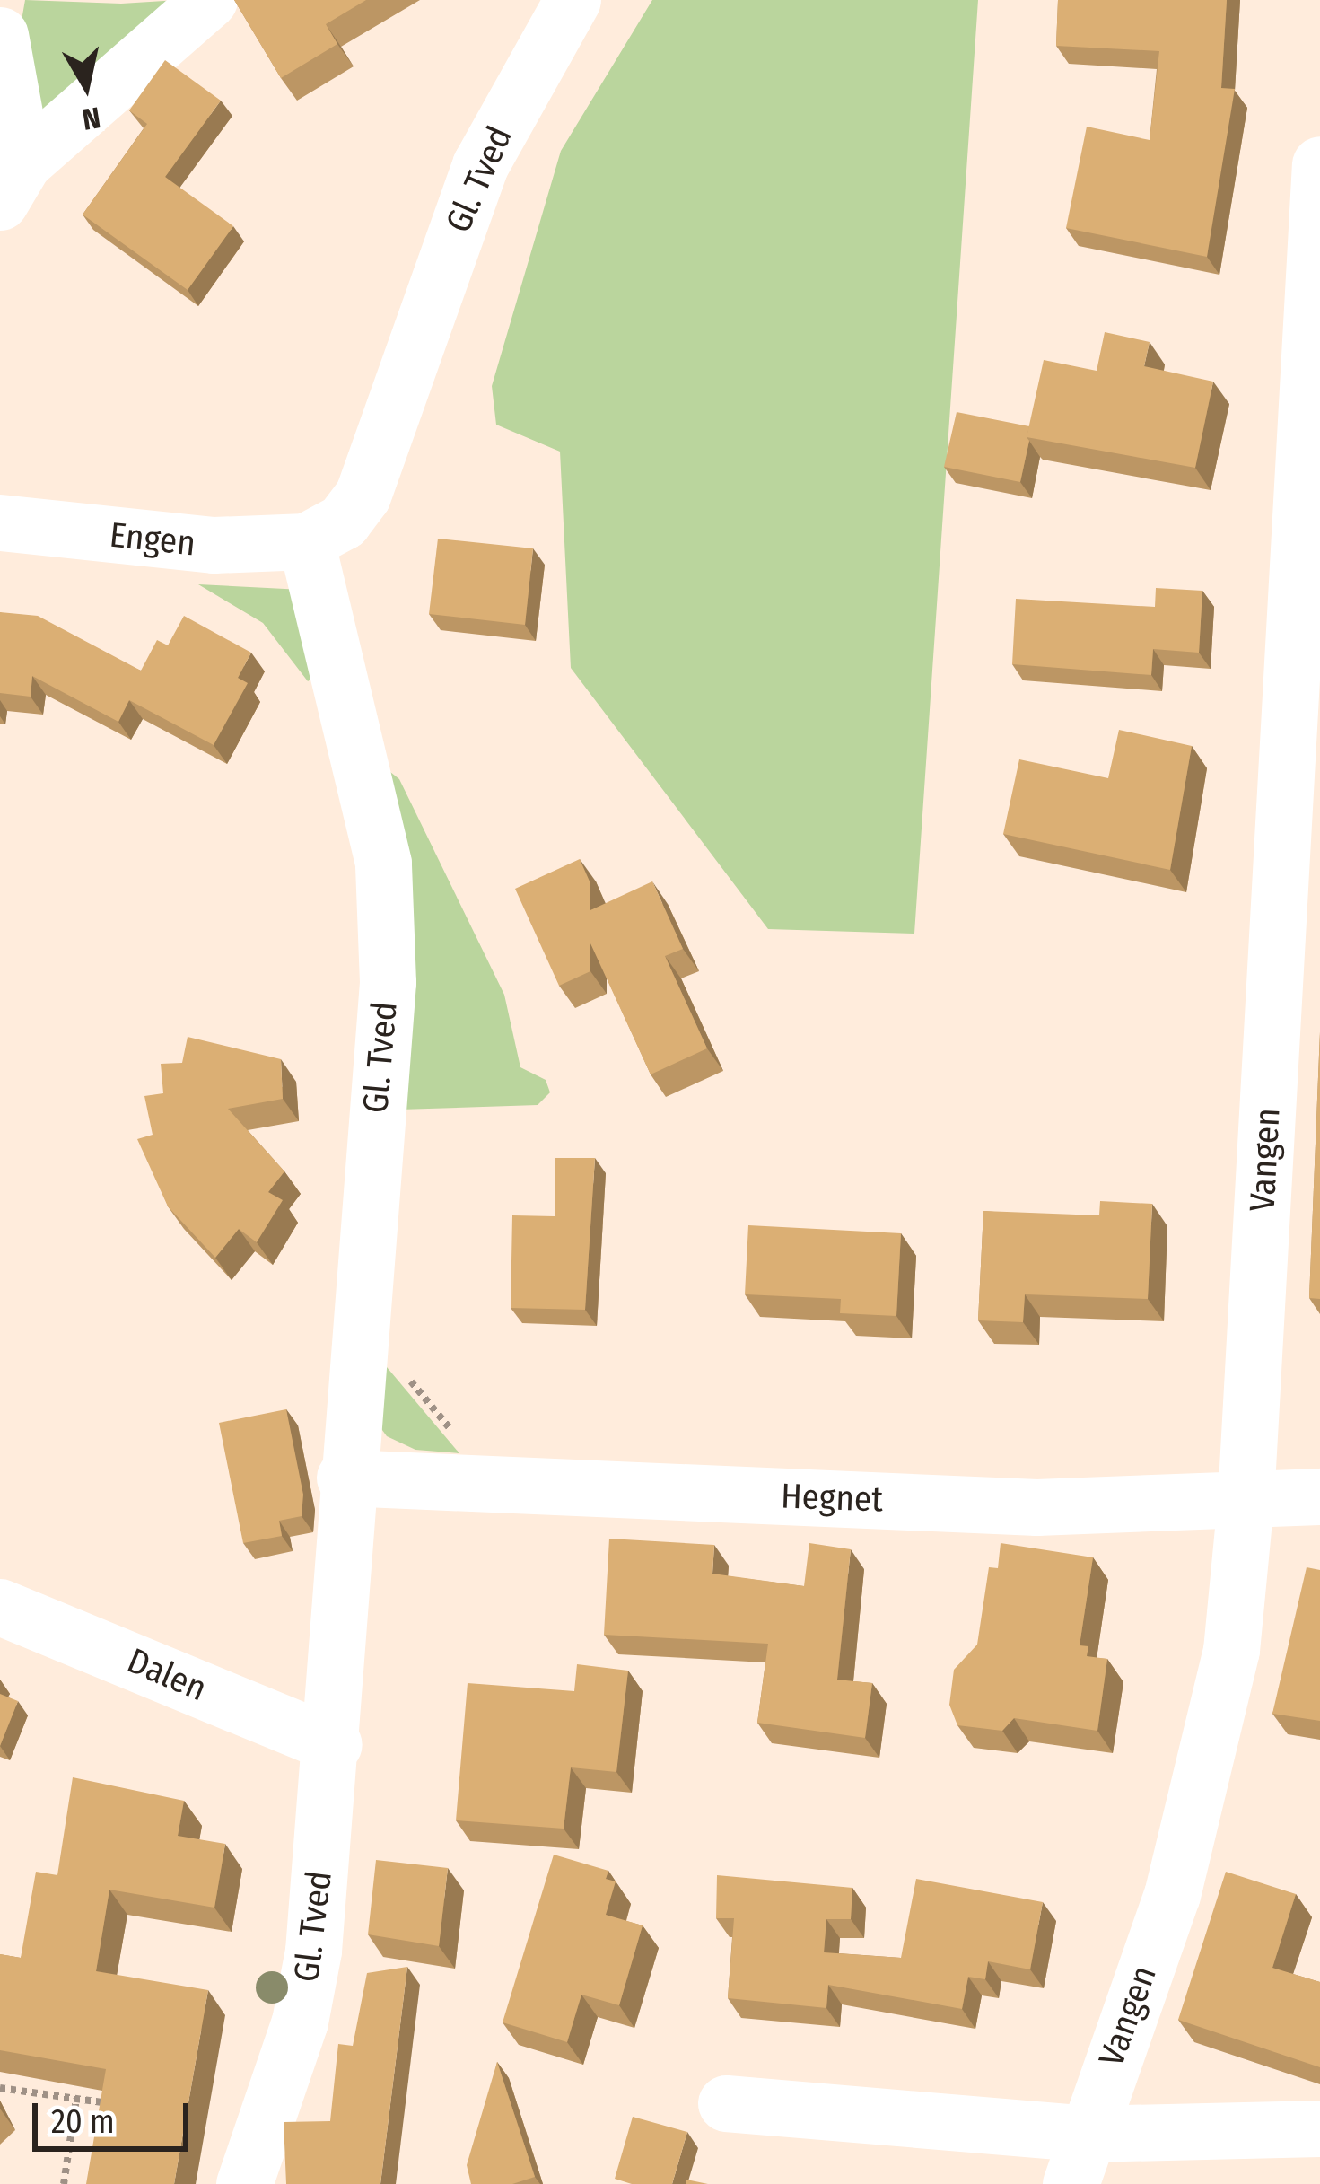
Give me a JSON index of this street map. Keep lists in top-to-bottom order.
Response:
{
  "streets": {
    "street": [
      "Gl. Tved",
      "Engen",
      "Vangen",
      "Hegnet",
      "Dalen"
    ]
  },
  "crossings": [
    ["Gl. Tved", "Engen"],
    ["Gl. Tved", "Hegnet"],
    ["Gl. Tved", "Dalen"],
    ["Vangen", "Hegnet"]
  ],
  "scale_bar": "20 m",
  "north": "bottom"
}
